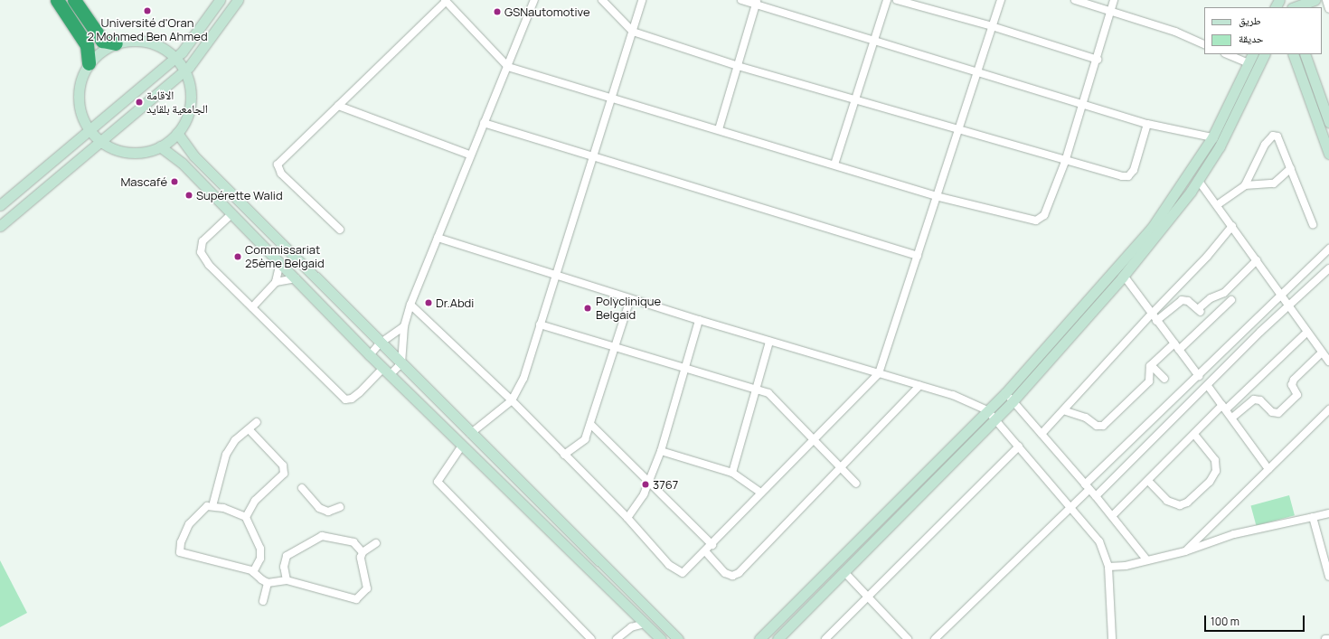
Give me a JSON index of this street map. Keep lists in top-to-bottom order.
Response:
{
  "places": [
    "Université d'Oran 2 Mohmed Ben Ahmed",
    "GSNautomotive",
    "الاقامة الجامعية بلقايد",
    "Mascafé",
    "Supérette Walid",
    "Commissariat 25ème Belgaid",
    "Dr.Abdi",
    "Polyclinique Belgaid",
    "3767"
  ],
  "legend": ["طريق", "حديقة"],
  "scale_bar": "100 m"
}
